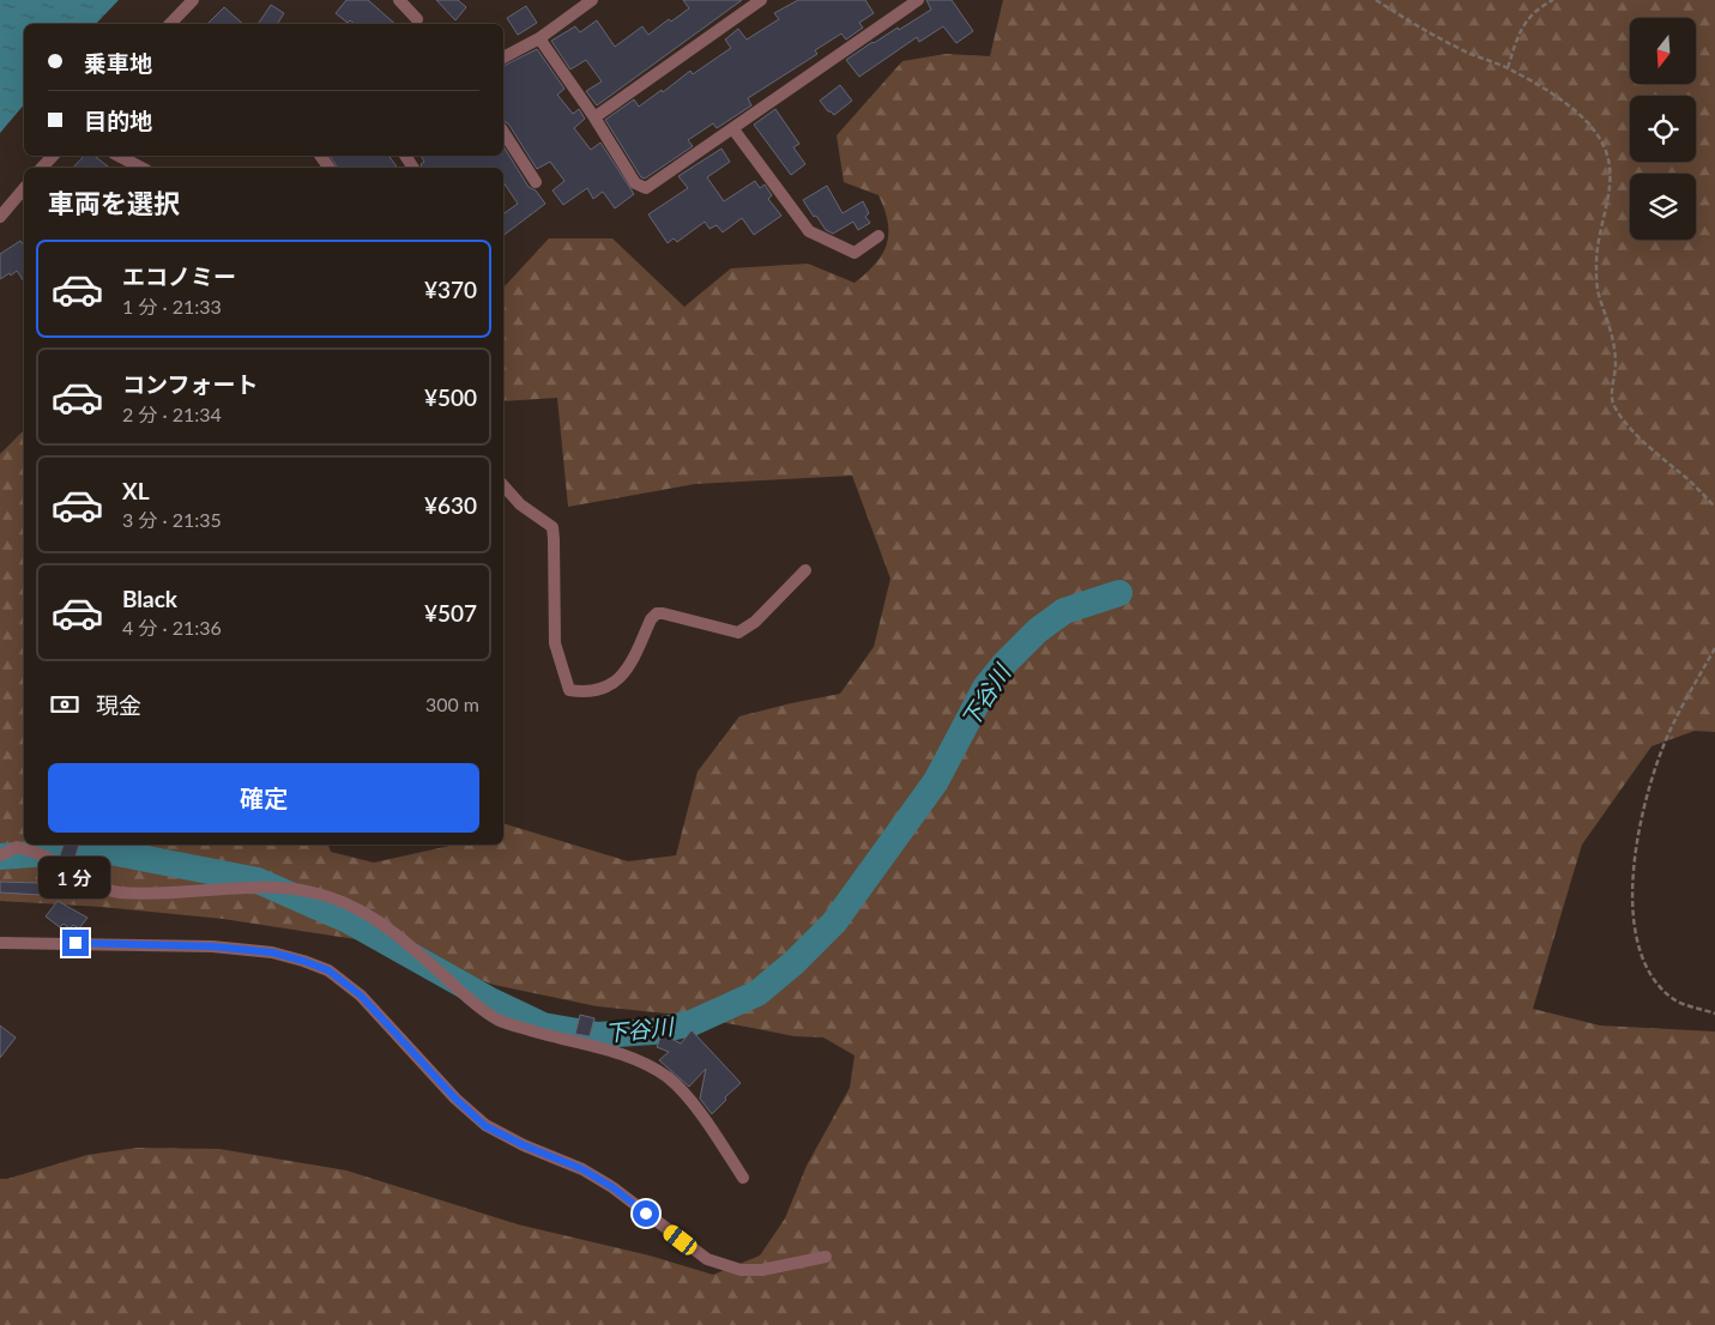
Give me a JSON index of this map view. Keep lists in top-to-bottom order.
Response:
{
  "water": ["下谷川"],
  "north": "bottom",
  "page": {
    "banner": ["乗車地", "目的地"],
    "heading": "車両を選択",
    "list": [
      {
        "name": "エコノミー",
        "note": "1 分 · 21:33",
        "value": "¥370"
      },
      {
        "name": "コンフォート",
        "note": "2 分 · 21:34",
        "value": "¥500"
      },
      {
        "name": "XL",
        "note": "3 分 · 21:35",
        "value": "¥630"
      },
      {
        "name": "Black",
        "note": "4 分 · 21:36",
        "value": "¥507"
      }
    ],
    "pay": ["現金", "300 m"],
    "buttons": "確定",
    "bubble": "1 分"
  }
}
